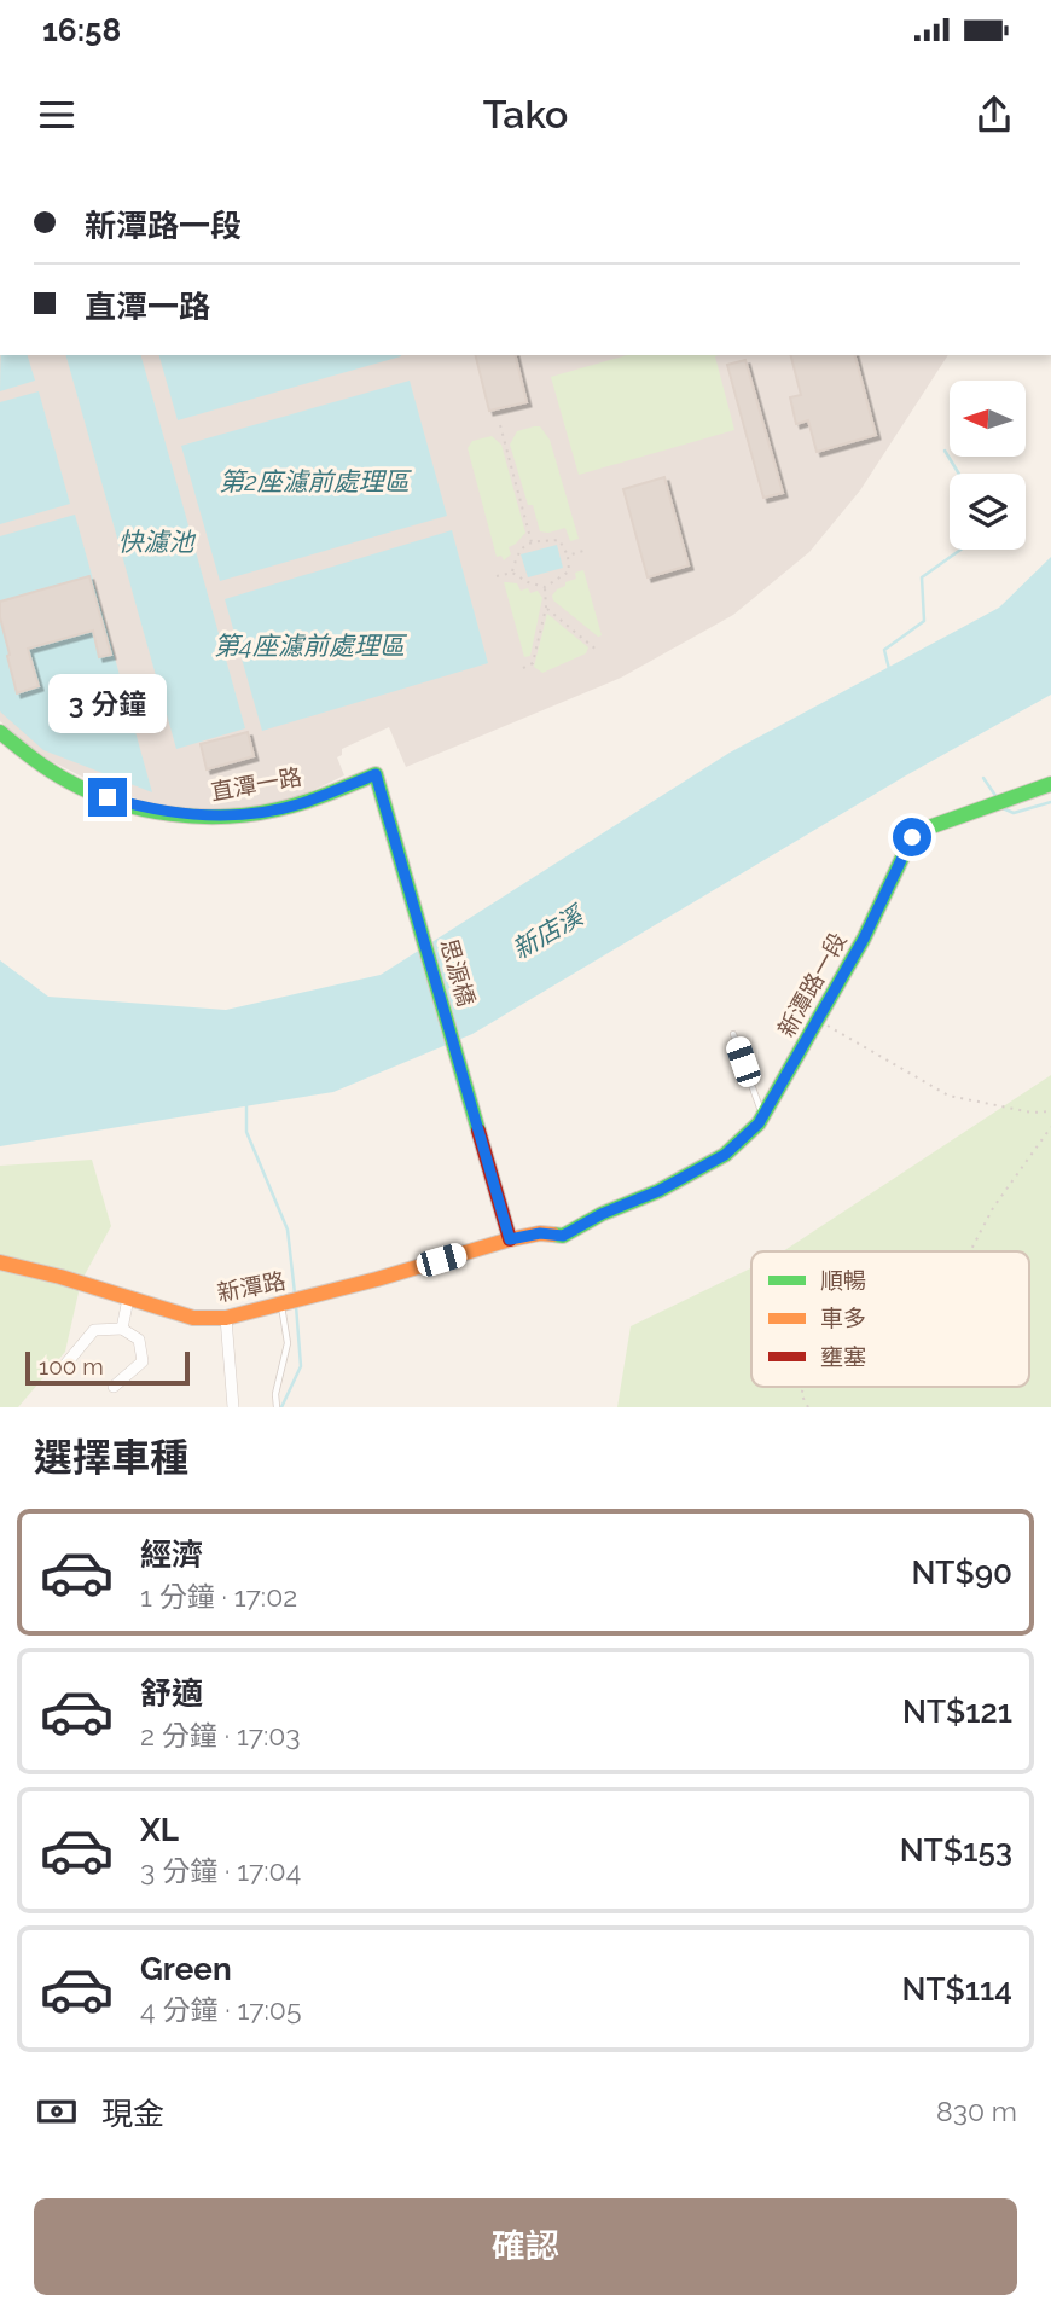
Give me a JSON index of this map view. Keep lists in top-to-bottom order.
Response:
{
  "streets": {
    "street": [
      "直潭一路",
      "思源橋",
      "新潭路一段",
      "新潭路"
    ]
  },
  "crossings": [
    ["直潭一路", "思源橋"],
    ["思源橋", "新潭路一段"],
    ["思源橋", "新潭路"],
    ["新潭路一段", "新潭路"]
  ],
  "water": [
    "第2座濾前處理區",
    "快濾池",
    "第4座濾前處理區",
    "新店溪"
  ],
  "legend": ["順暢", "車多", "壅塞"],
  "scale_bar": "100 m",
  "north": "left",
  "page": {
    "status": "16:58",
    "header": "Tako",
    "banner": ["新潭路一段", "直潭一路"],
    "bubble": "3 分鐘",
    "scale": "100 m",
    "heading": "選擇車種",
    "list": [
      {
        "name": "經濟",
        "note": "1 分鐘 · 17:02",
        "value": "NT$90"
      },
      {
        "name": "舒適",
        "note": "2 分鐘 · 17:03",
        "value": "NT$121"
      },
      {
        "name": "XL",
        "note": "3 分鐘 · 17:04",
        "value": "NT$153"
      },
      {
        "name": "Green",
        "note": "4 分鐘 · 17:05",
        "value": "NT$114"
      }
    ],
    "pay": ["現金", "830 m"],
    "buttons": "確認"
  }
}
